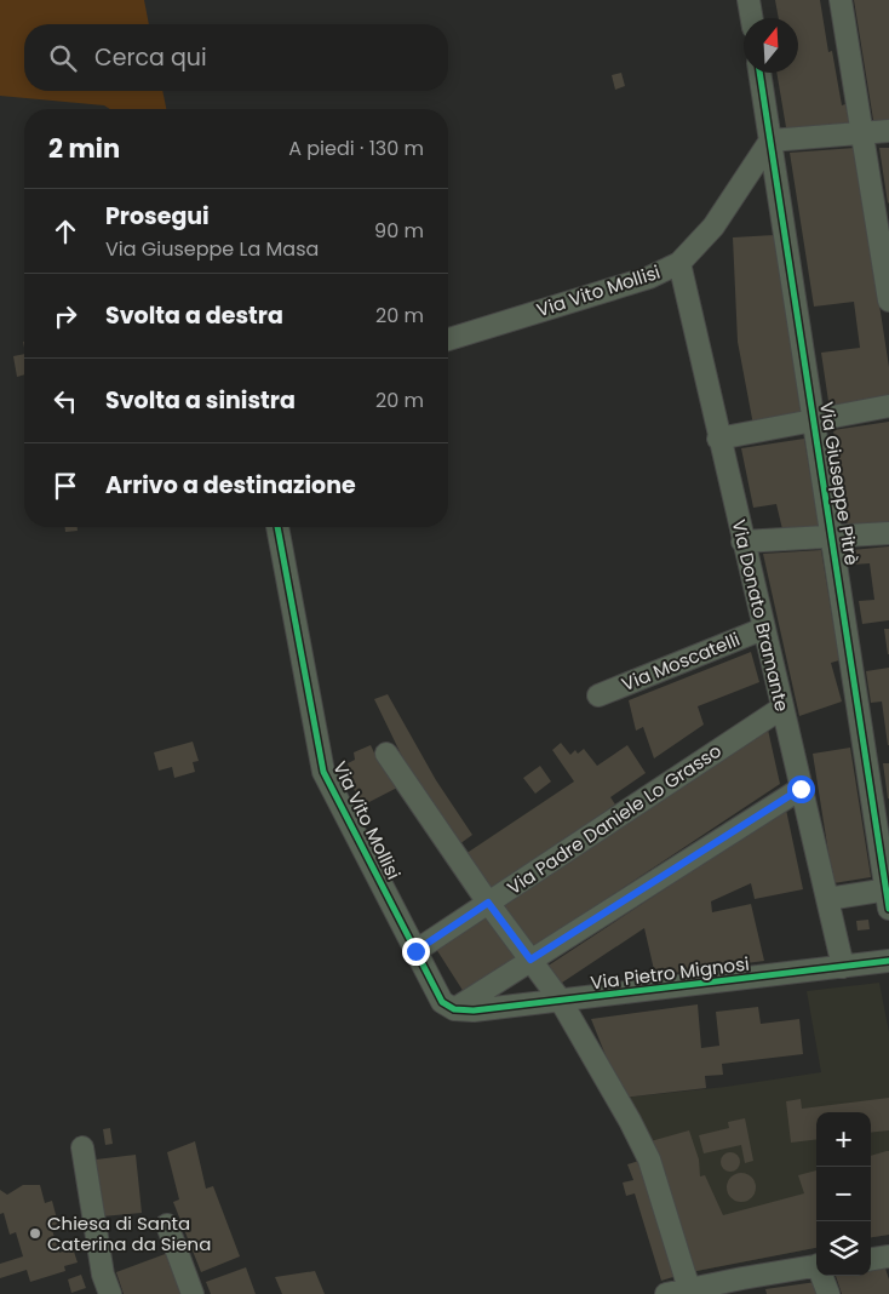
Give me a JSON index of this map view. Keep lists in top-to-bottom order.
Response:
{
  "streets": {
    "street": [
      "Via Vito Mollisi",
      "Via Giuseppe Pitrè",
      "Via Donato Bramante",
      "Via Moscatelli",
      "Via Padre Daniele Lo Grasso",
      "Via Pietro Mignosi"
    ]
  },
  "crossings": [
    ["Via Vito Mollisi", "Via Giuseppe Pitrè"],
    ["Via Vito Mollisi", "Via Donato Bramante"],
    ["Via Vito Mollisi", "Via Padre Daniele Lo Grasso"],
    ["Via Vito Mollisi", "Via Pietro Mignosi"],
    ["Via Donato Bramante", "Via Moscatelli"],
    ["Via Donato Bramante", "Via Padre Daniele Lo Grasso"],
    ["Via Donato Bramante", "Via Pietro Mignosi"]
  ],
  "places": ["Chiesa di Santa Caterina da Siena"],
  "north": "top",
  "page": {
    "search": "Cerca qui",
    "heading": ["2 min", "A piedi · 130 m"],
    "list": [
      ["Prosegui", "Via Giuseppe La Masa", "90 m"],
      ["Svolta a destra", "20 m"],
      ["Svolta a sinistra", "20 m"],
      "Arrivo a destinazione"
    ],
    "map_buttons": ["+", "−"]
  }
}
